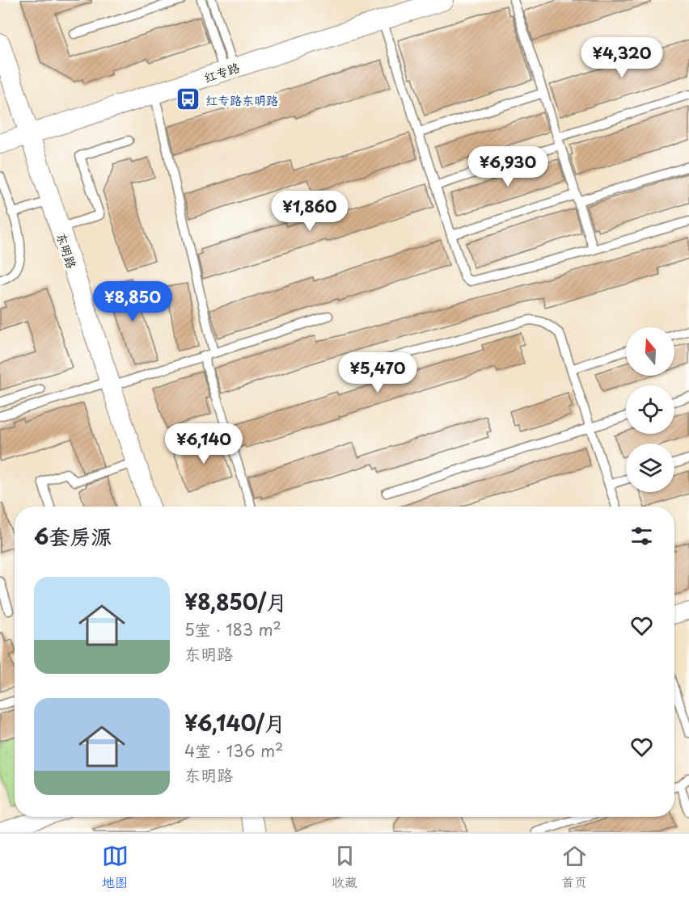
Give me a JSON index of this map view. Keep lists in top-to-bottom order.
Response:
{
  "streets": {
    "street": ["红专路", "东明路"]
  },
  "crossings": [
    ["红专路", "东明路"]
  ],
  "places": {
    "bus stop": ["红专路东明路"]
  },
  "north": "top",
  "page": {
    "price": [
      "¥4,320",
      "¥6,930",
      "¥1,860",
      "¥8,850",
      "¥5,470",
      "¥6,140"
    ],
    "heading": "6套房源",
    "list": [
      {
        "name": "¥8,850/月",
        "note": "5室 · 183 m² · 东明路"
      },
      {
        "name": "¥6,140/月",
        "note": "4室 · 136 m² · 东明路"
      }
    ],
    "tabs": ["地图", "收藏", "首页"]
  }
}
